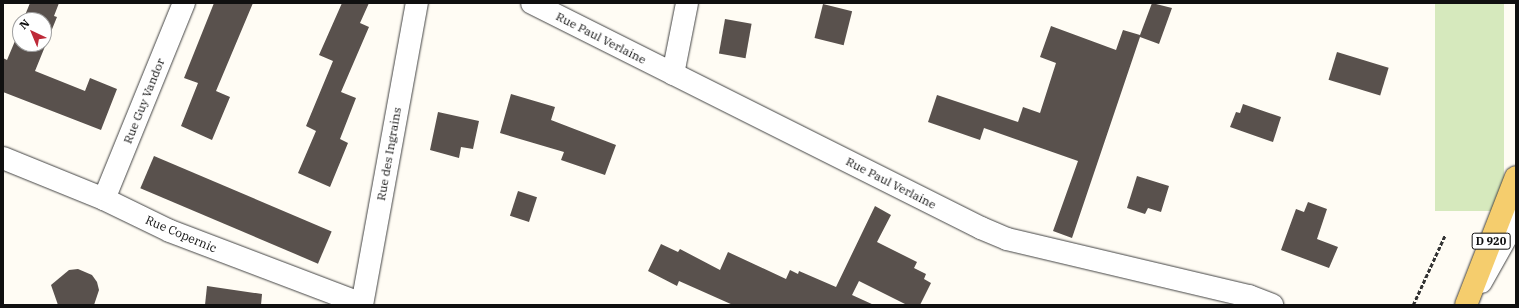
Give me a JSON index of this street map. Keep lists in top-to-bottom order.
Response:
{
  "streets": {
    "main road": ["D 920"],
    "street": [
      "Rue Paul Verlaine",
      "Rue Guy Vandor",
      "Rue des Ingrains",
      "Rue Copernic"
    ]
  },
  "crossings": [
    ["Rue Guy Vandor", "Rue Copernic"],
    ["Rue des Ingrains", "Rue Copernic"]
  ],
  "north": "top left"
}
